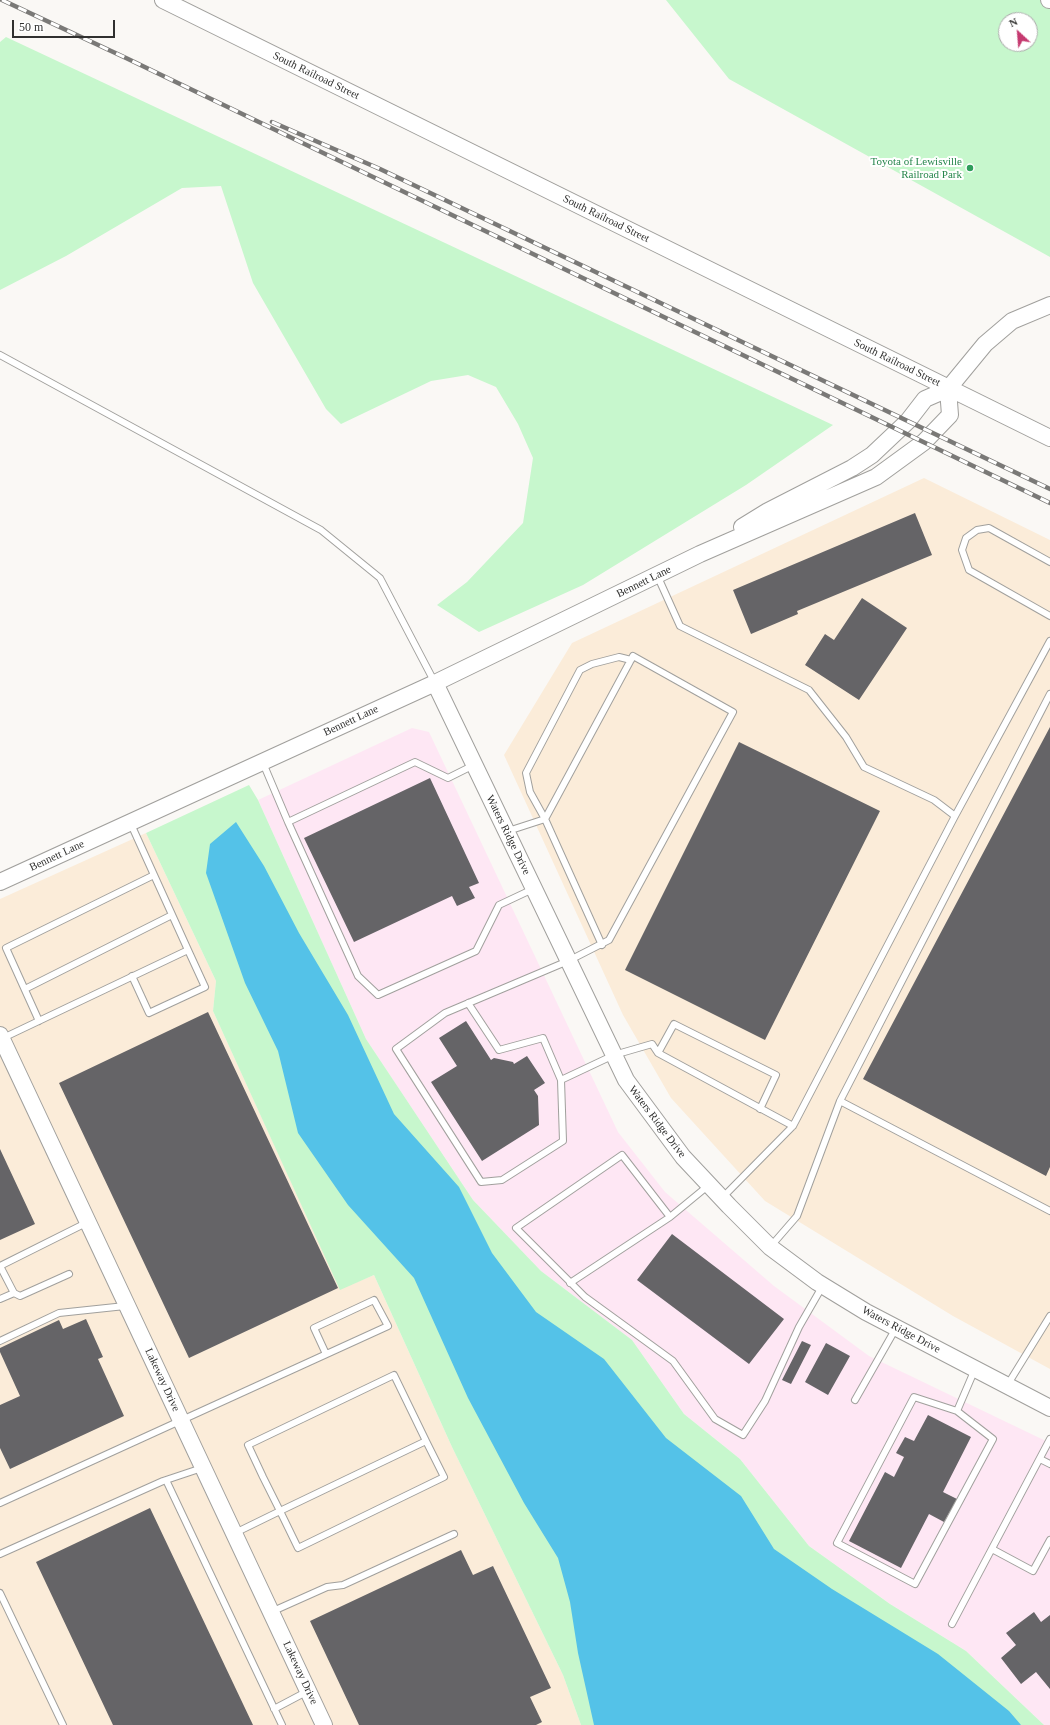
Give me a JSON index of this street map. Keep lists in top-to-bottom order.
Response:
{
  "streets": {
    "street": [
      "South Railroad Street",
      "Bennett Lane",
      "Waters Ridge Drive",
      "Lakeway Drive"
    ]
  },
  "crossings": [
    ["South Railroad Street", "Bennett Lane"],
    ["Bennett Lane", "Waters Ridge Drive"]
  ],
  "places": ["Toyota of Lewisville Railroad Park"],
  "scale_bar": "50 m",
  "north": "top left"
}
